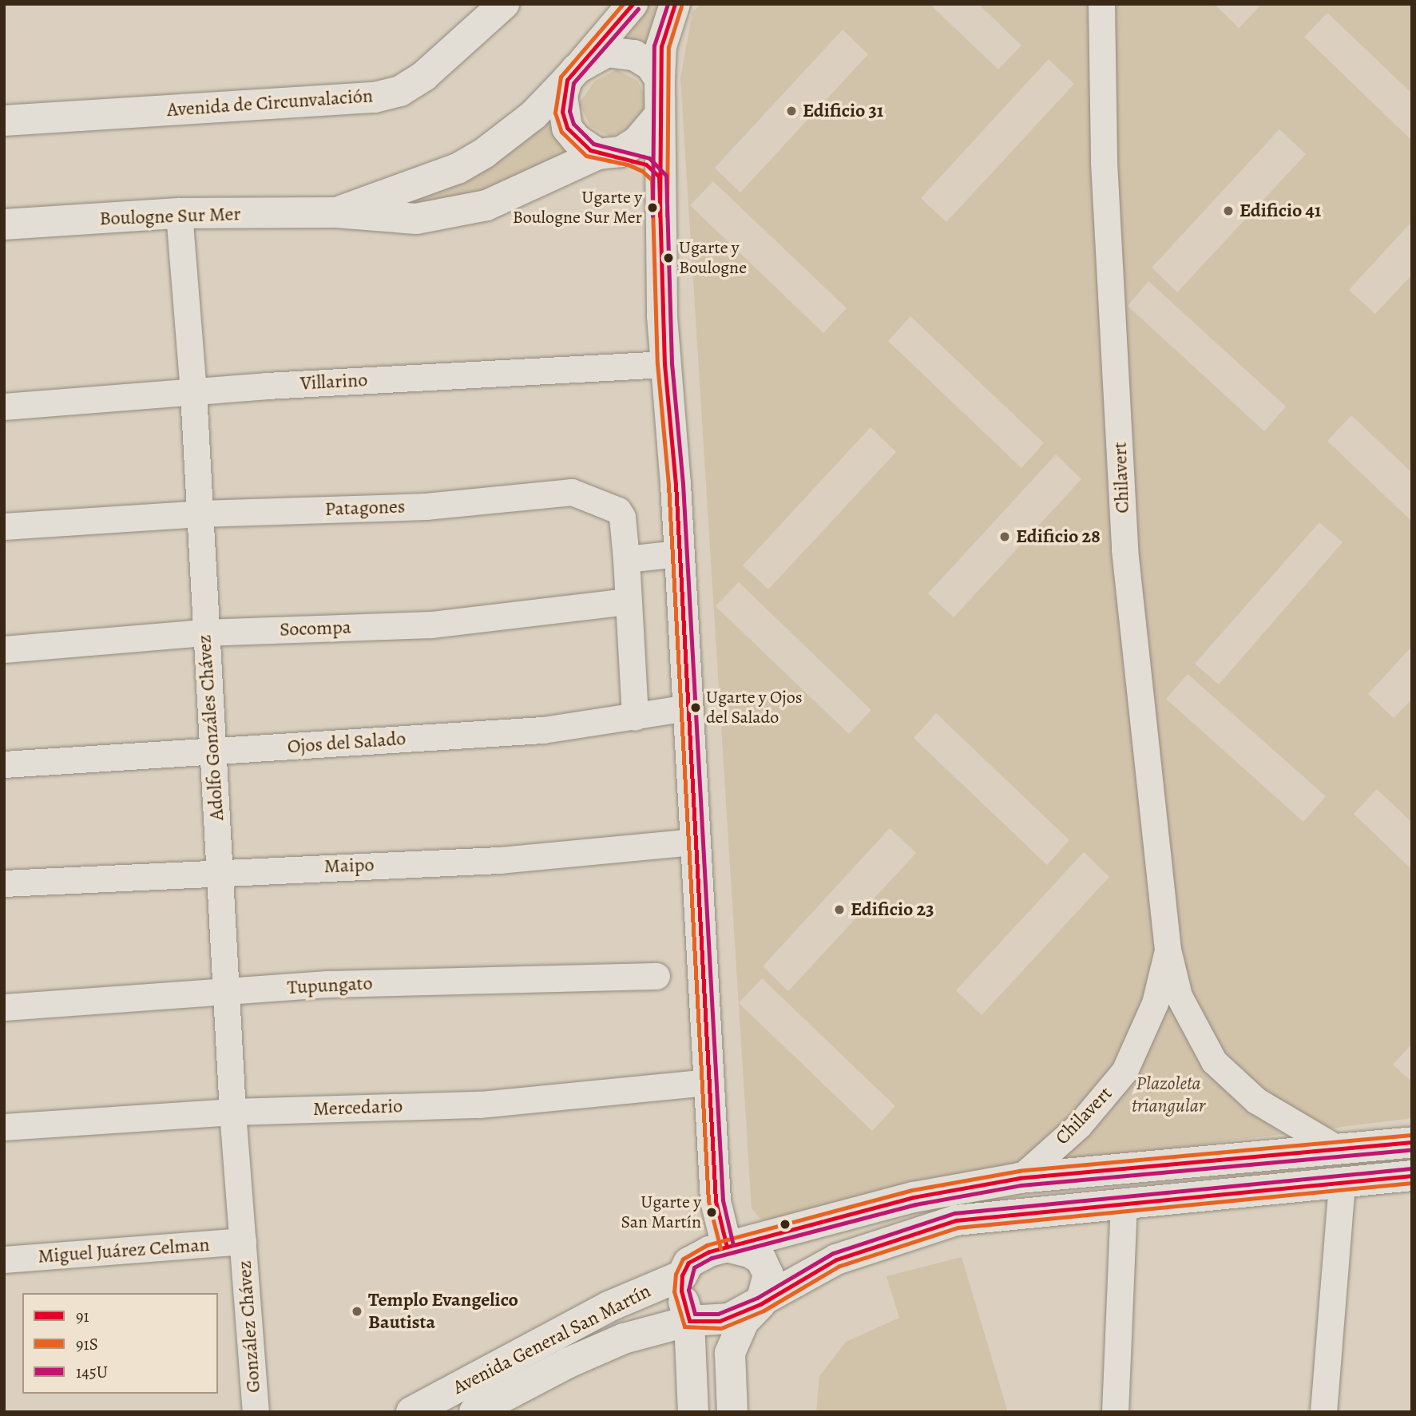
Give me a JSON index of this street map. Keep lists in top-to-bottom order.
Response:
{
  "streets": {
    "street": [
      "Avenida de Circunvalación",
      "Boulogne Sur Mer",
      "Villarino",
      "Chilavert",
      "Patagones",
      "Socompa",
      "Adolfo Gonzáles Chávez",
      "Ojos del Salado",
      "Maipo",
      "Tupungato",
      "Mercedario",
      "Miguel Juárez Celman",
      "González Chávez",
      "Avenida General San Martín"
    ]
  },
  "crossings": [
    ["Boulogne Sur Mer", "Adolfo Gonzáles Chávez"],
    ["Villarino", "Adolfo Gonzáles Chávez"],
    ["Chilavert", "Avenida General San Martín"],
    ["Patagones", "Adolfo Gonzáles Chávez"],
    ["Socompa", "Adolfo Gonzáles Chávez"],
    ["Adolfo Gonzáles Chávez", "Ojos del Salado"],
    ["Adolfo Gonzáles Chávez", "Maipo"],
    ["Adolfo Gonzáles Chávez", "Tupungato"],
    ["Adolfo Gonzáles Chávez", "Mercedario"],
    ["Adolfo Gonzáles Chávez", "Miguel Juárez Celman"],
    ["Adolfo Gonzáles Chávez", "González Chávez"],
    ["Miguel Juárez Celman", "González Chávez"]
  ],
  "parks": ["Plazoleta triangular"],
  "places": [
    "Edificio 31",
    "Ugarte y Boulogne Sur Mer",
    "Edificio 41",
    "Ugarte y Boulogne",
    "Edificio 28",
    "Ugarte y Ojos del Salado",
    "Edificio 23",
    "Ugarte y San Martín",
    "Templo Evangelico Bautista"
  ],
  "lines": ["transit line 91", "transit line 91S", "transit line 145U"],
  "legend": ["91", "91S", "145U"]
}
